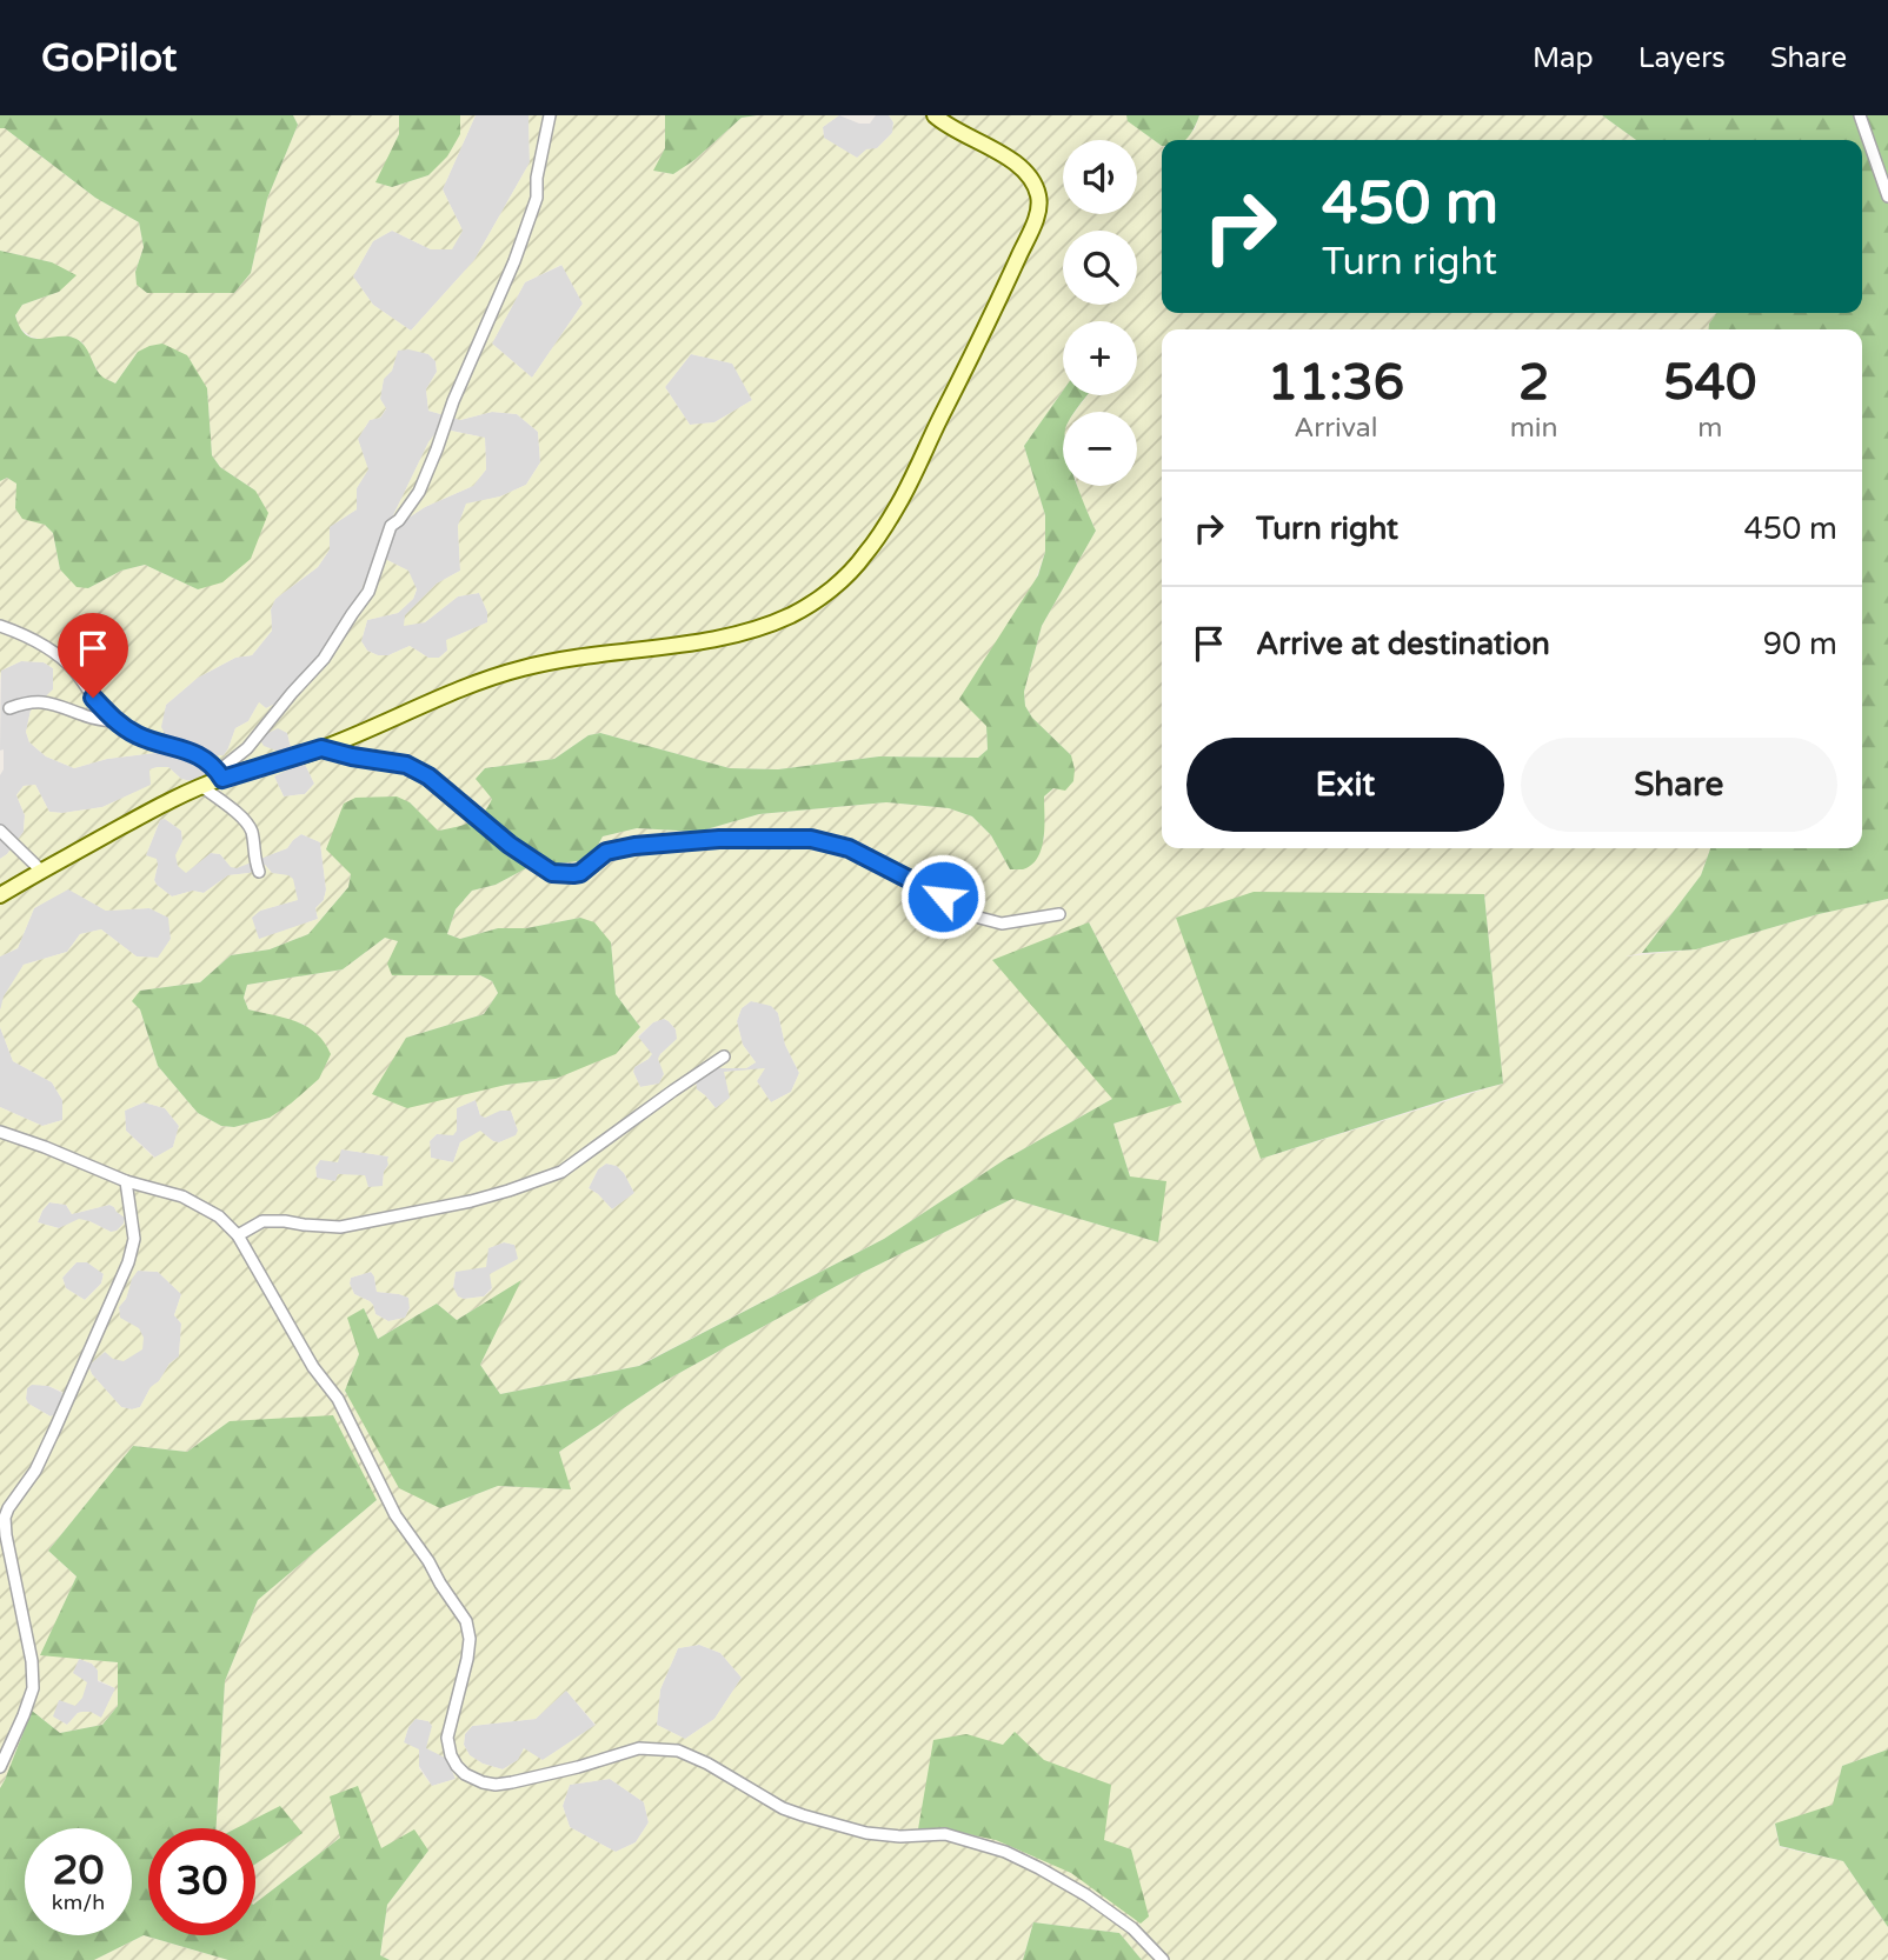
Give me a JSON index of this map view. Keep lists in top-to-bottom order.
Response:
{
  "page": {
    "header": "GoPilot",
    "nav": ["Map", "Layers", "Share"],
    "map_buttons": ["+", "−"],
    "turn": ["450 m", "Turn right"],
    "eta": [
      "11:36",
      "Arrival",
      "2",
      "min",
      "540",
      "m"
    ],
    "list": [
      {
        "name": "Turn right",
        "value": "450 m"
      },
      {
        "name": "Arrive at destination",
        "value": "90 m"
      }
    ],
    "buttons": ["Exit", "Share"],
    "speed": "20 km/h",
    "limit": "30"
  }
}
